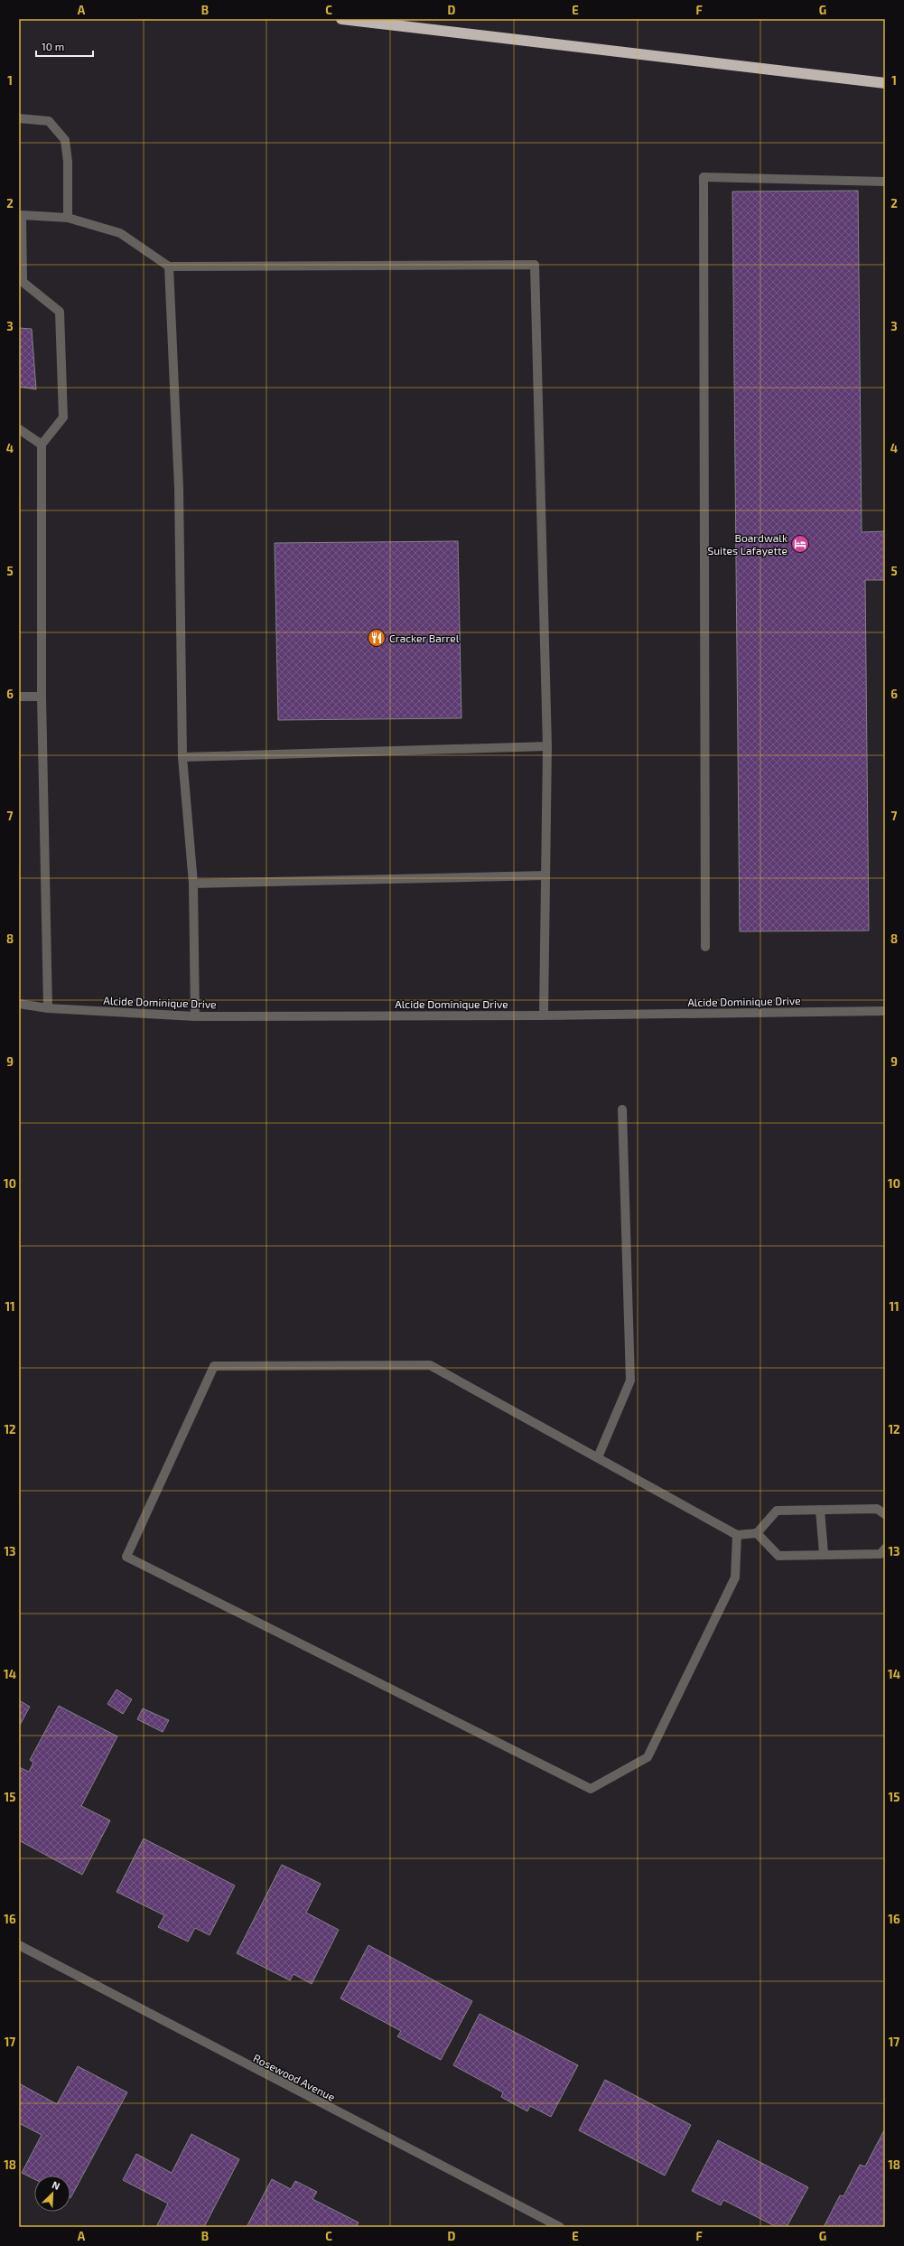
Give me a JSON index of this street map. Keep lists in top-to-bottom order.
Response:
{
  "streets": {
    "street": ["Alcide Dominique Drive", "Rosewood Avenue"]
  },
  "places": {
    "hotel": ["Boardwalk Suites Lafayette"],
    "restaurant": ["Cracker Barrel"]
  },
  "scale_bar": "10 m",
  "north": "top right",
  "grid": {
    "columns": [
      "A",
      "B",
      "C",
      "D",
      "E",
      "F",
      "G"
    ],
    "rows": [
      "1",
      "2",
      "3",
      "4",
      "5",
      "6",
      "7",
      "8",
      "9",
      "10",
      "11",
      "12",
      "13",
      "14",
      "15",
      "16",
      "17",
      "18"
    ]
  }
}
